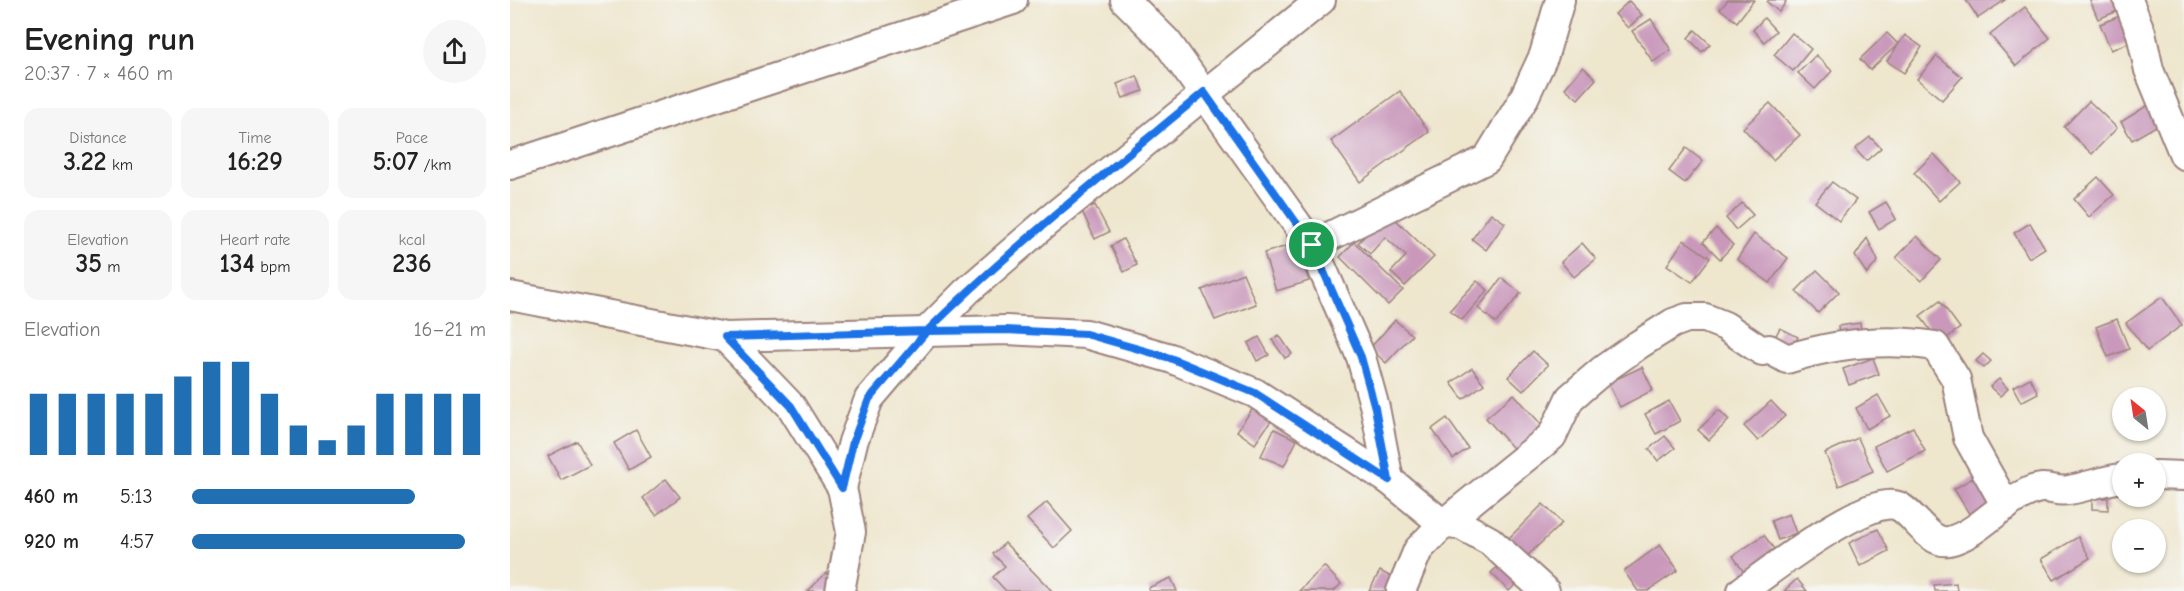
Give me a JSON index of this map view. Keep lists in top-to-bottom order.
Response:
{
  "north": "top left",
  "page": {
    "heading": ["Evening run", "20:37 · 7 × 460 m"],
    "stats": [
      ["Distance", "3.22 km"],
      ["Time", "16:29"],
      ["Pace", "5:07 /km"],
      ["Elevation", "35 m"],
      ["Heart rate", "134 bpm"],
      ["kcal", "236"]
    ],
    "chart": ["Elevation", "16–21 m"],
    "map_buttons": ["+", "−"],
    "list": [
      {
        "name": "460 m",
        "note": "5:13"
      },
      {
        "name": "920 m",
        "note": "4:57"
      }
    ]
  }
}
